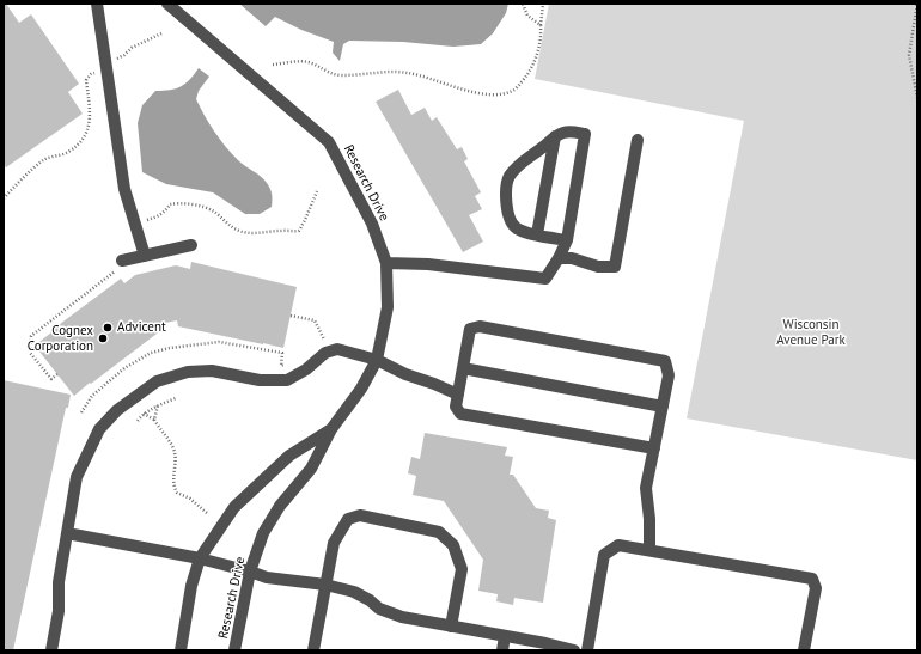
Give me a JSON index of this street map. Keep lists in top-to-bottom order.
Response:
{
  "streets": {
    "street": ["Research Drive"]
  },
  "parks": ["Wisconsin Avenue Park"],
  "places": ["Advicent", "Cognex Corporation"]
}
